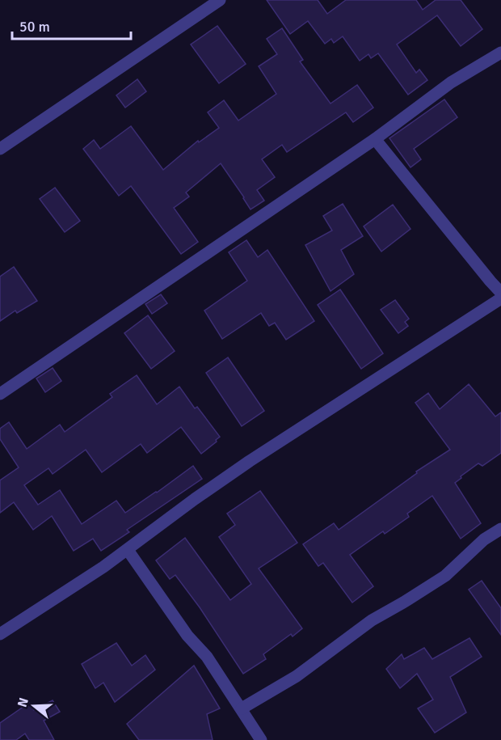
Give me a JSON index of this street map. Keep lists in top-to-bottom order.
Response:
{
  "scale_bar": "50 m",
  "north": "left"
}
